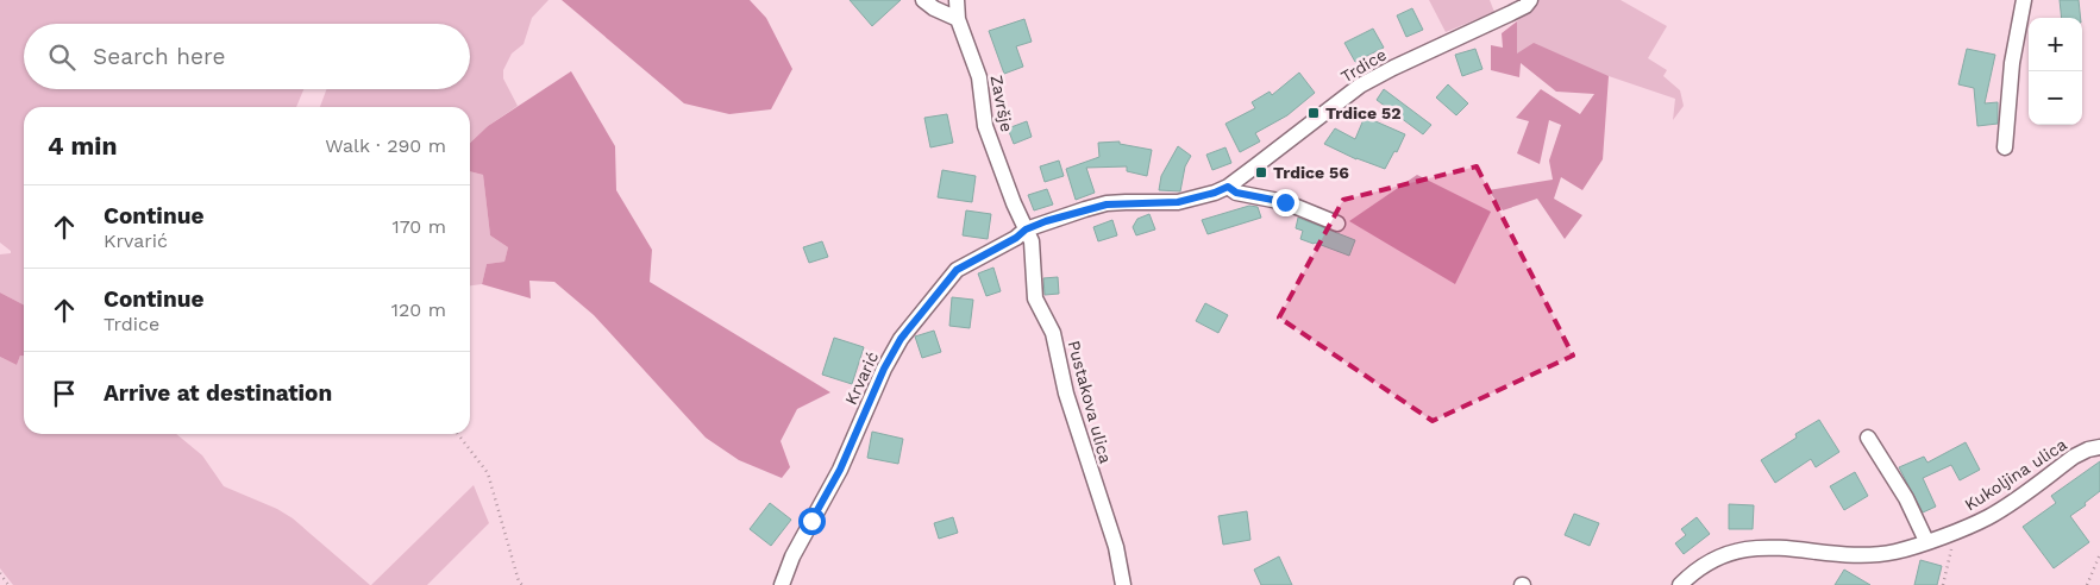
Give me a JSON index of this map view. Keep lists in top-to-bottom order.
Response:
{
  "streets": {
    "street": [
      "Trdice",
      "Završje",
      "Krvarić",
      "Pustakova ulica",
      "Kukoljina ulica"
    ]
  },
  "crossings": [
    ["Trdice", "Završje"],
    ["Trdice", "Krvarić"],
    ["Trdice", "Pustakova ulica"],
    ["Završje", "Krvarić"],
    ["Završje", "Pustakova ulica"],
    ["Krvarić", "Pustakova ulica"]
  ],
  "places": {
    "transit": ["Trdice 52", "Trdice 56"]
  },
  "page": {
    "map_buttons": ["+", "−"],
    "search": "Search here",
    "heading": ["4 min", "Walk · 290 m"],
    "list": [
      ["Continue", "Krvarić", "170 m"],
      ["Continue", "Trdice", "120 m"],
      "Arrive at destination"
    ]
  }
}
